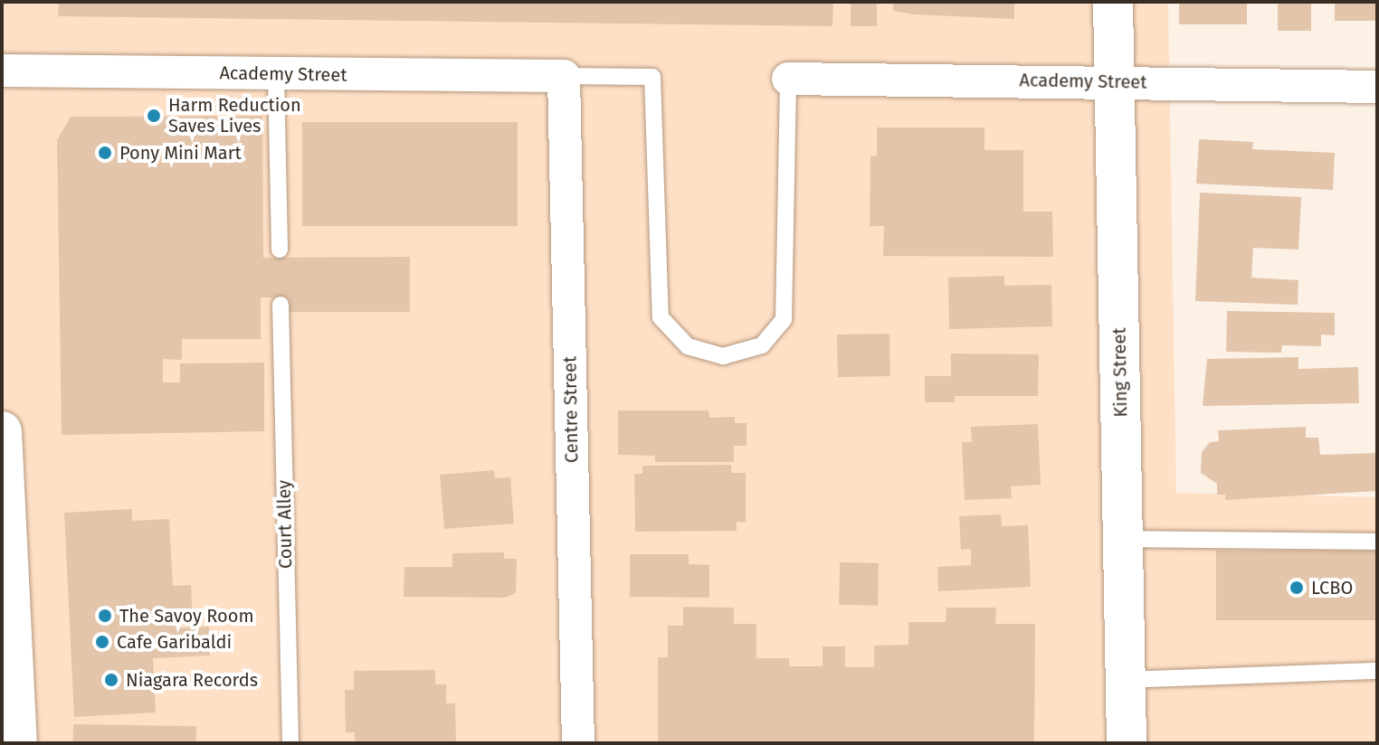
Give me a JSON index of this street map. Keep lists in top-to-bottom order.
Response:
{
  "streets": {
    "street": ["Academy Street", "King Street", "Centre Street"],
    "lane": ["Court Alley"]
  },
  "crossings": [
    ["Academy Street", "King Street"],
    ["Academy Street", "Centre Street"]
  ],
  "places": [
    "Harm Reduction Saves Lives",
    "Pony Mini Mart",
    "LCBO",
    "The Savoy Room",
    "Cafe Garibaldi",
    "Niagara Records"
  ]
}
